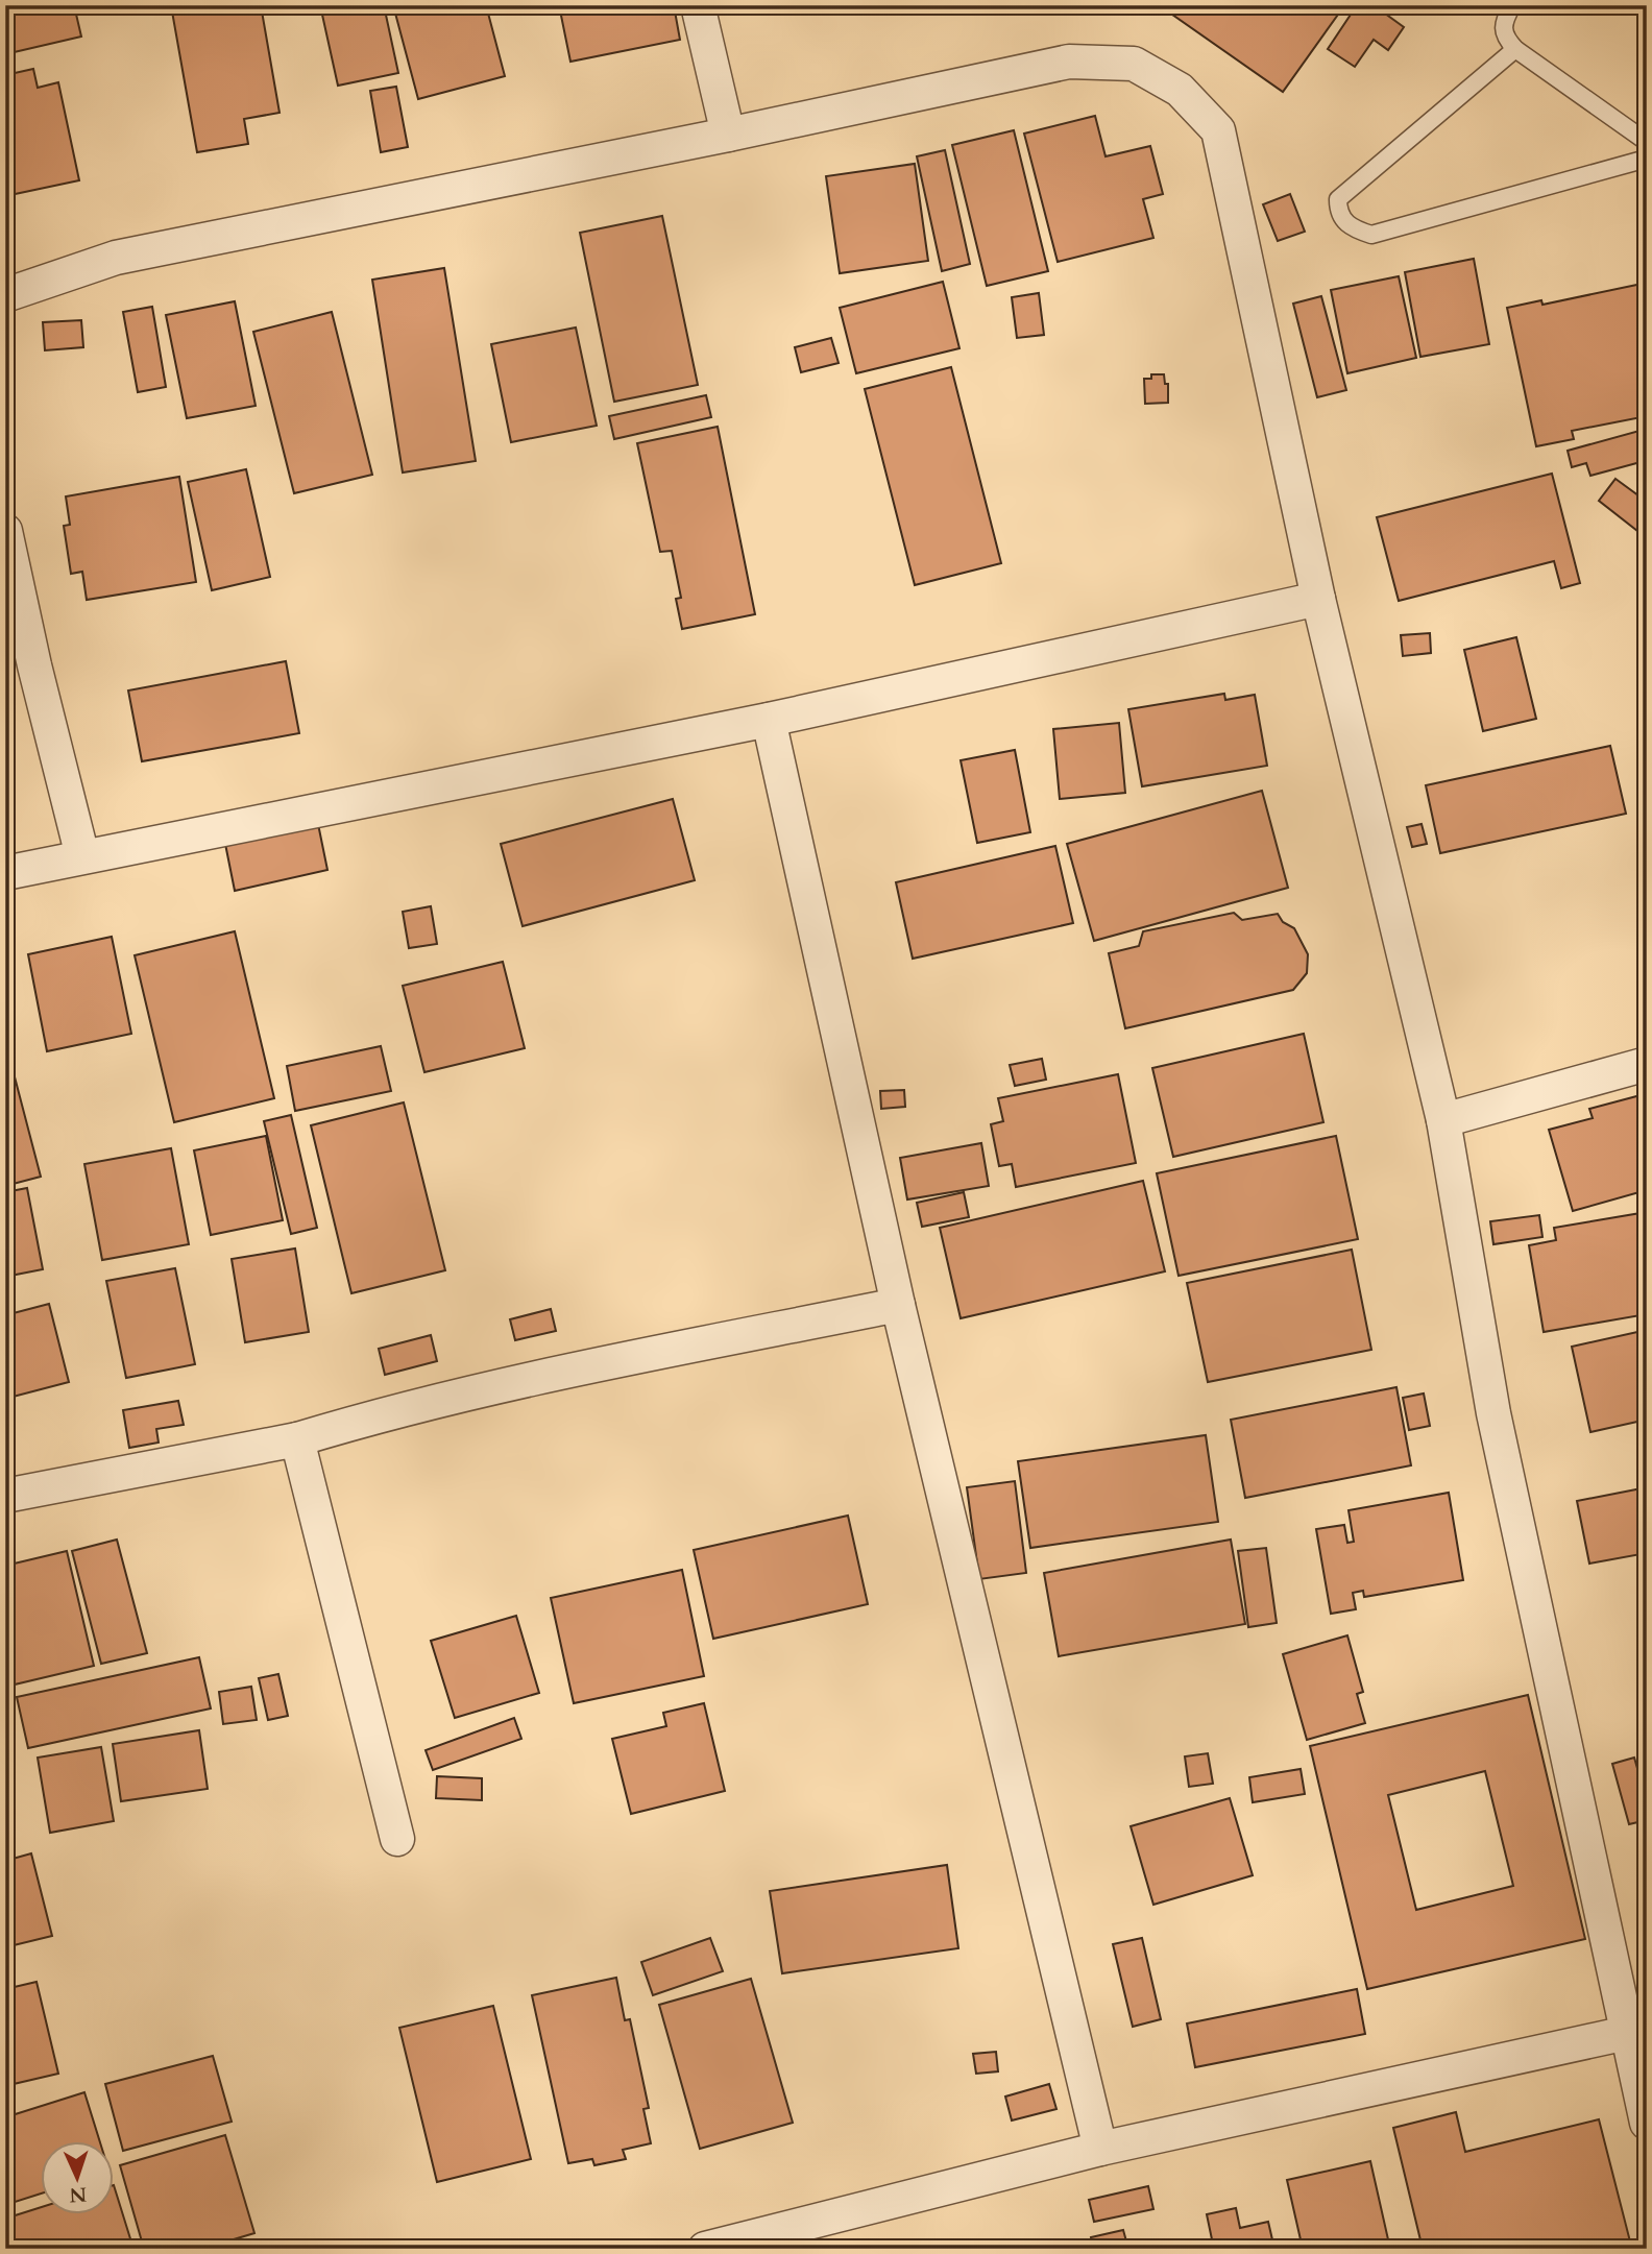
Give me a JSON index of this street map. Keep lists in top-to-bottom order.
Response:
{
  "north": "bottom"
}
